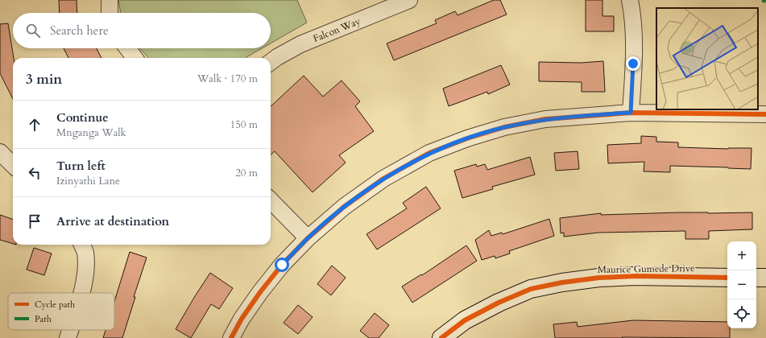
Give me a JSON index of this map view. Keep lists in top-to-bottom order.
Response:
{
  "streets": {
    "street": ["Falcon Way", "Maurice Gumede Drive"]
  },
  "legend": ["Cycle path", "Path"],
  "page": {
    "search": "Search here",
    "heading": ["3 min", "Walk · 170 m"],
    "list": [
      ["Continue", "Mnganga Walk", "150 m"],
      ["Turn left", "Izinyathi Lane", "20 m"],
      "Arrive at destination"
    ],
    "map_buttons": ["+", "−"]
  }
}
